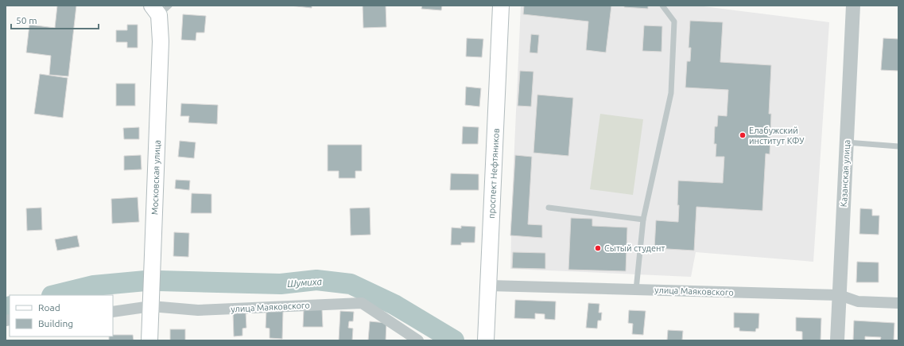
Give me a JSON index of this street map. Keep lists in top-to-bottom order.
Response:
{
  "streets": {
    "main road": ["проспект Нефтяников", "Московская улица"],
    "street": ["Казанская улица", "улица Маяковского"]
  },
  "crossings": [
    ["проспект Нефтяников", "улица Маяковского"],
    ["Казанская улица", "улица Маяковского"],
    ["Московская улица", "улица Маяковского"]
  ],
  "water": ["Шумиха"],
  "places": ["Елабужский институт КФУ", "Сытый студент"],
  "legend": ["Road", "Building"],
  "scale_bar": "50 m"
}
